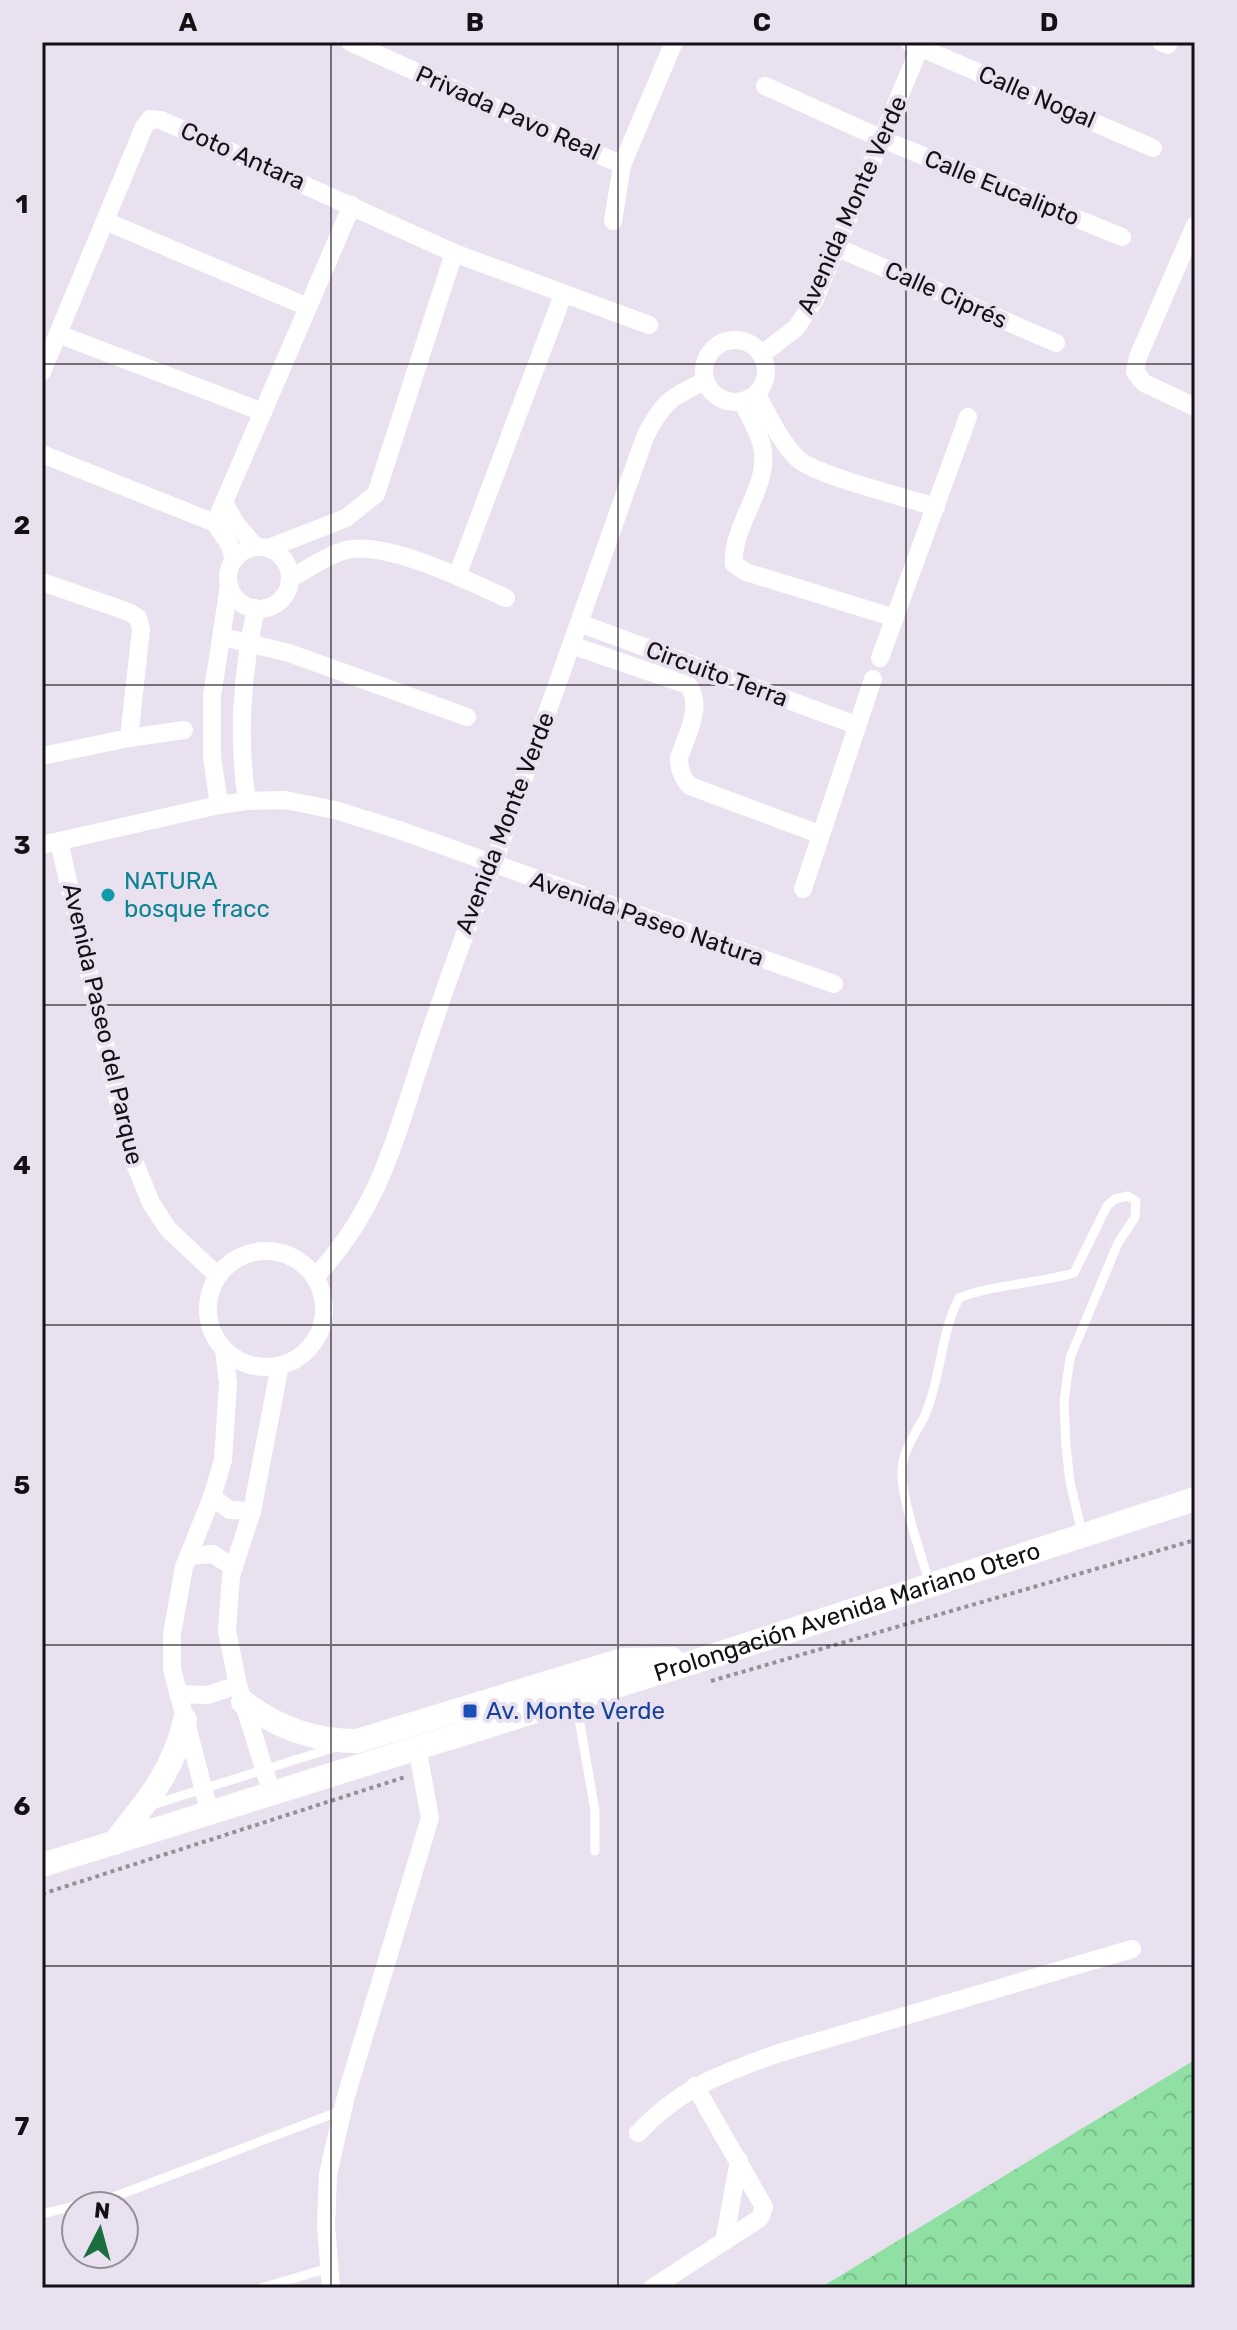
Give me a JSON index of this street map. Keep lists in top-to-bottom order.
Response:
{
  "streets": {
    "street": [
      "Calle Nogal",
      "Privada Pavo Real",
      "Coto Antara",
      "Calle Eucalipto",
      "Avenida Monte Verde",
      "Calle Ciprés",
      "Circuito Terra",
      "Avenida Paseo Natura",
      "Avenida Paseo del Parque",
      "Prolongación Avenida Mariano Otero"
    ]
  },
  "crossings": [
    ["Calle Nogal", "Avenida Monte Verde"],
    ["Calle Eucalipto", "Avenida Monte Verde"],
    ["Avenida Monte Verde", "Calle Ciprés"],
    ["Avenida Monte Verde", "Circuito Terra"],
    ["Avenida Monte Verde", "Avenida Paseo Natura"],
    ["Avenida Monte Verde", "Avenida Paseo del Parque"],
    ["Avenida Paseo Natura", "Avenida Paseo del Parque"]
  ],
  "places": {
    "other": ["NATURA bosque fracc"],
    "transit": ["Av. Monte Verde"]
  },
  "north": "top",
  "grid": {
    "columns": [
      "A",
      "B",
      "C",
      "D"
    ],
    "rows": [
      "1",
      "2",
      "3",
      "4",
      "5",
      "6",
      "7"
    ]
  }
}
